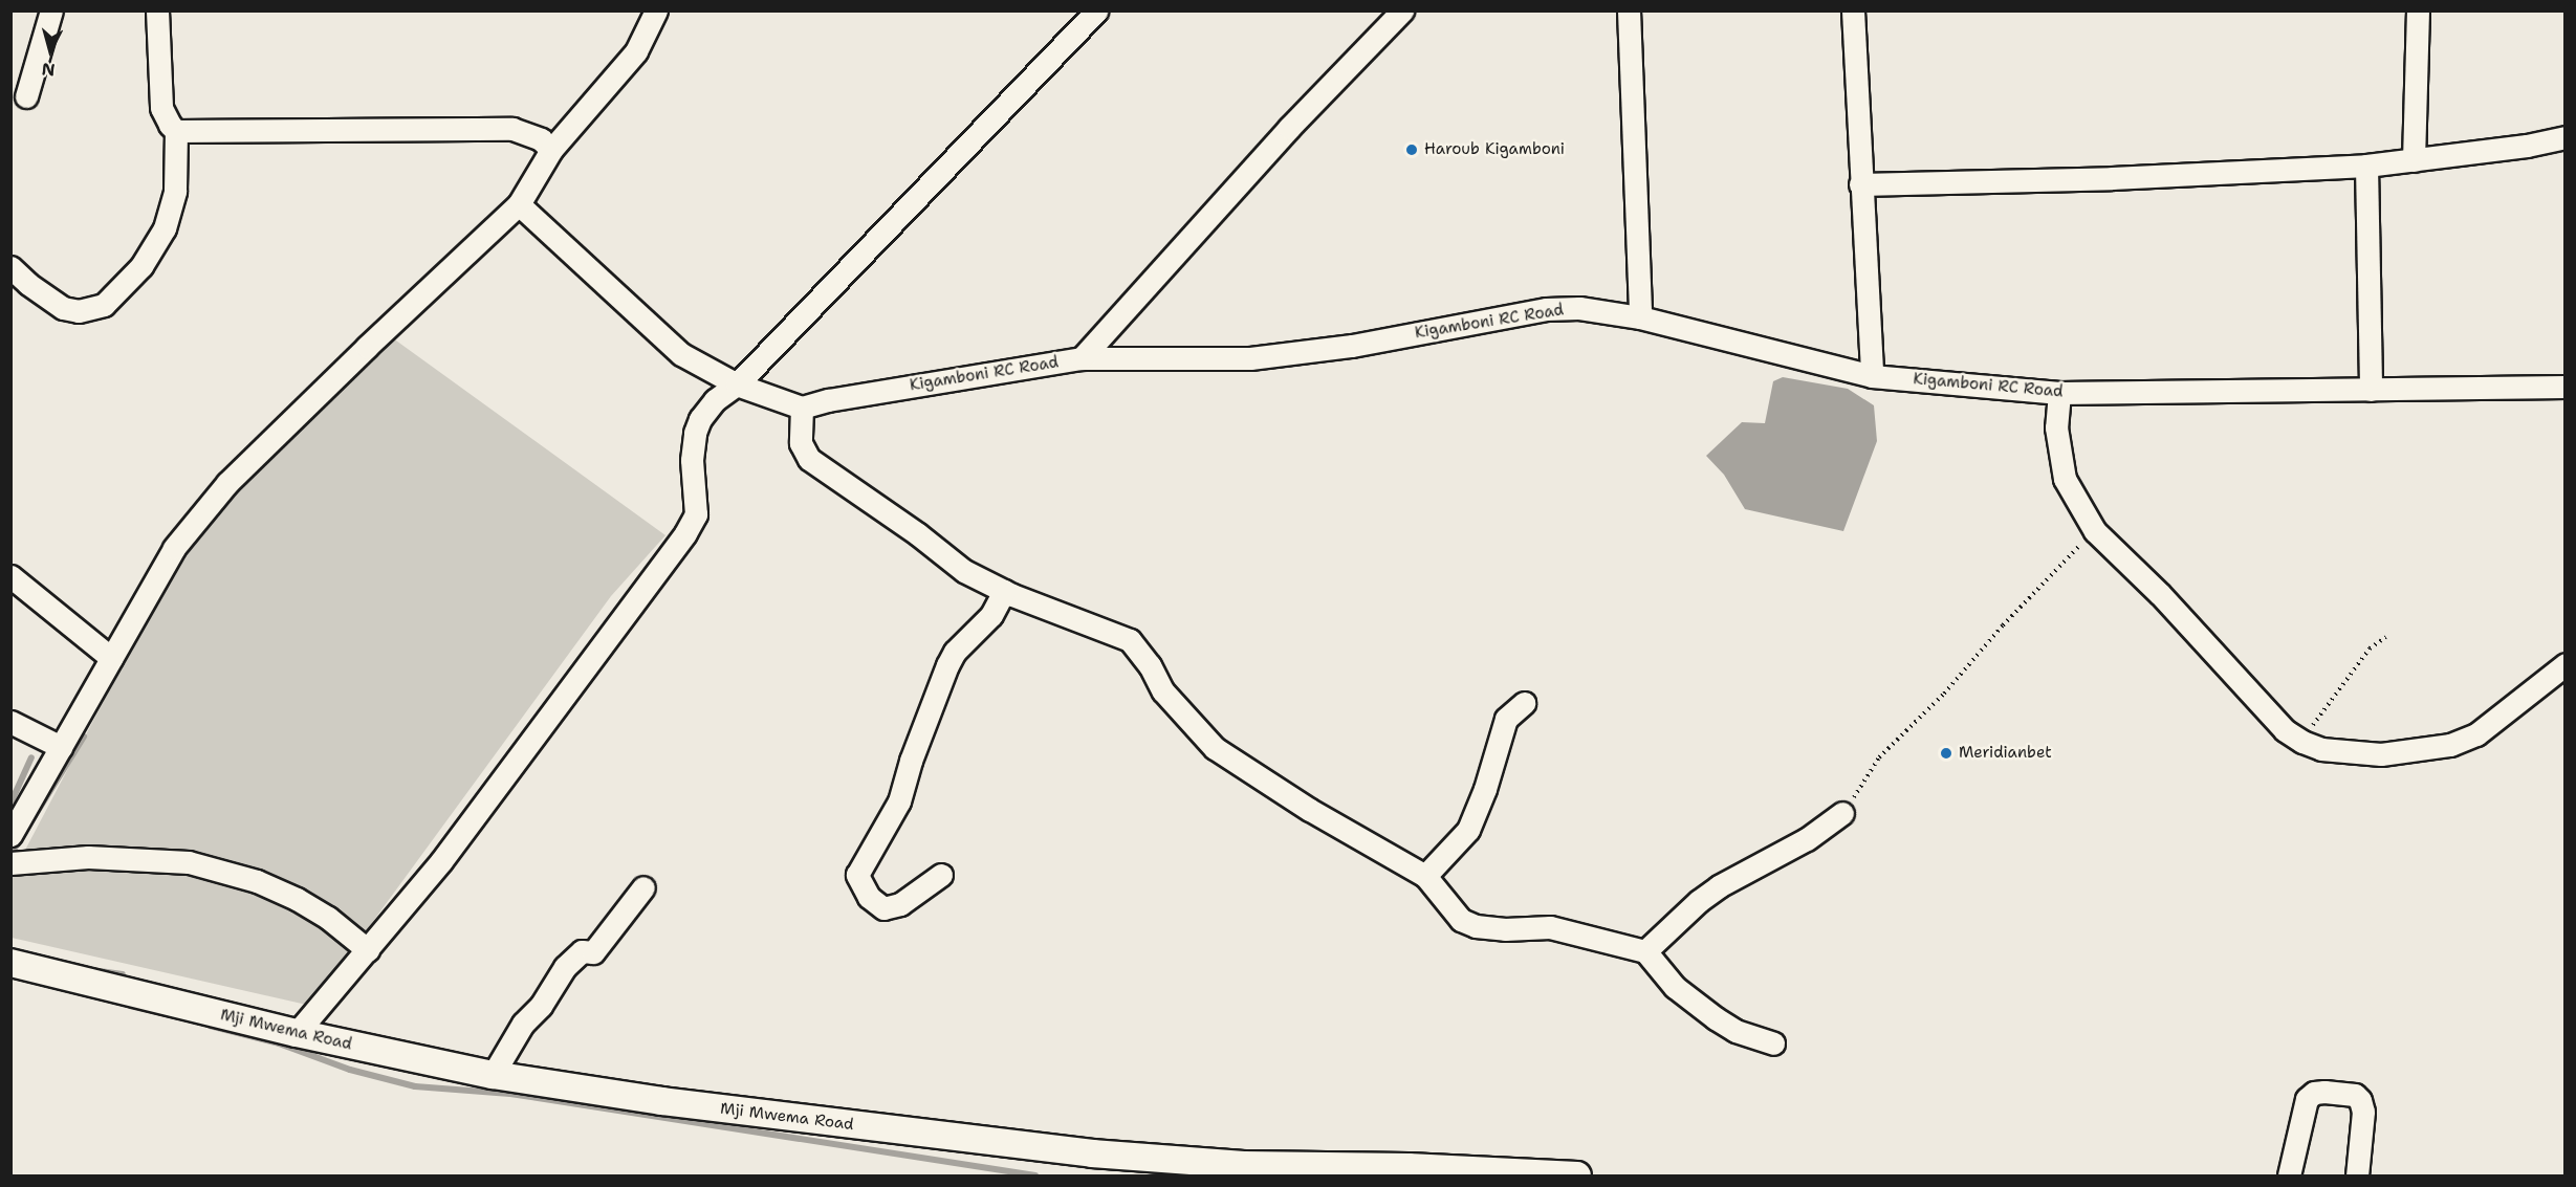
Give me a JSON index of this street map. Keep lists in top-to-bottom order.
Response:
{
  "streets": {
    "main road": ["Mji Mwema Road"],
    "street": ["Kigamboni RC Road"]
  },
  "places": ["Haroub Kigamboni", "Meridianbet"],
  "north": "bottom"
}
